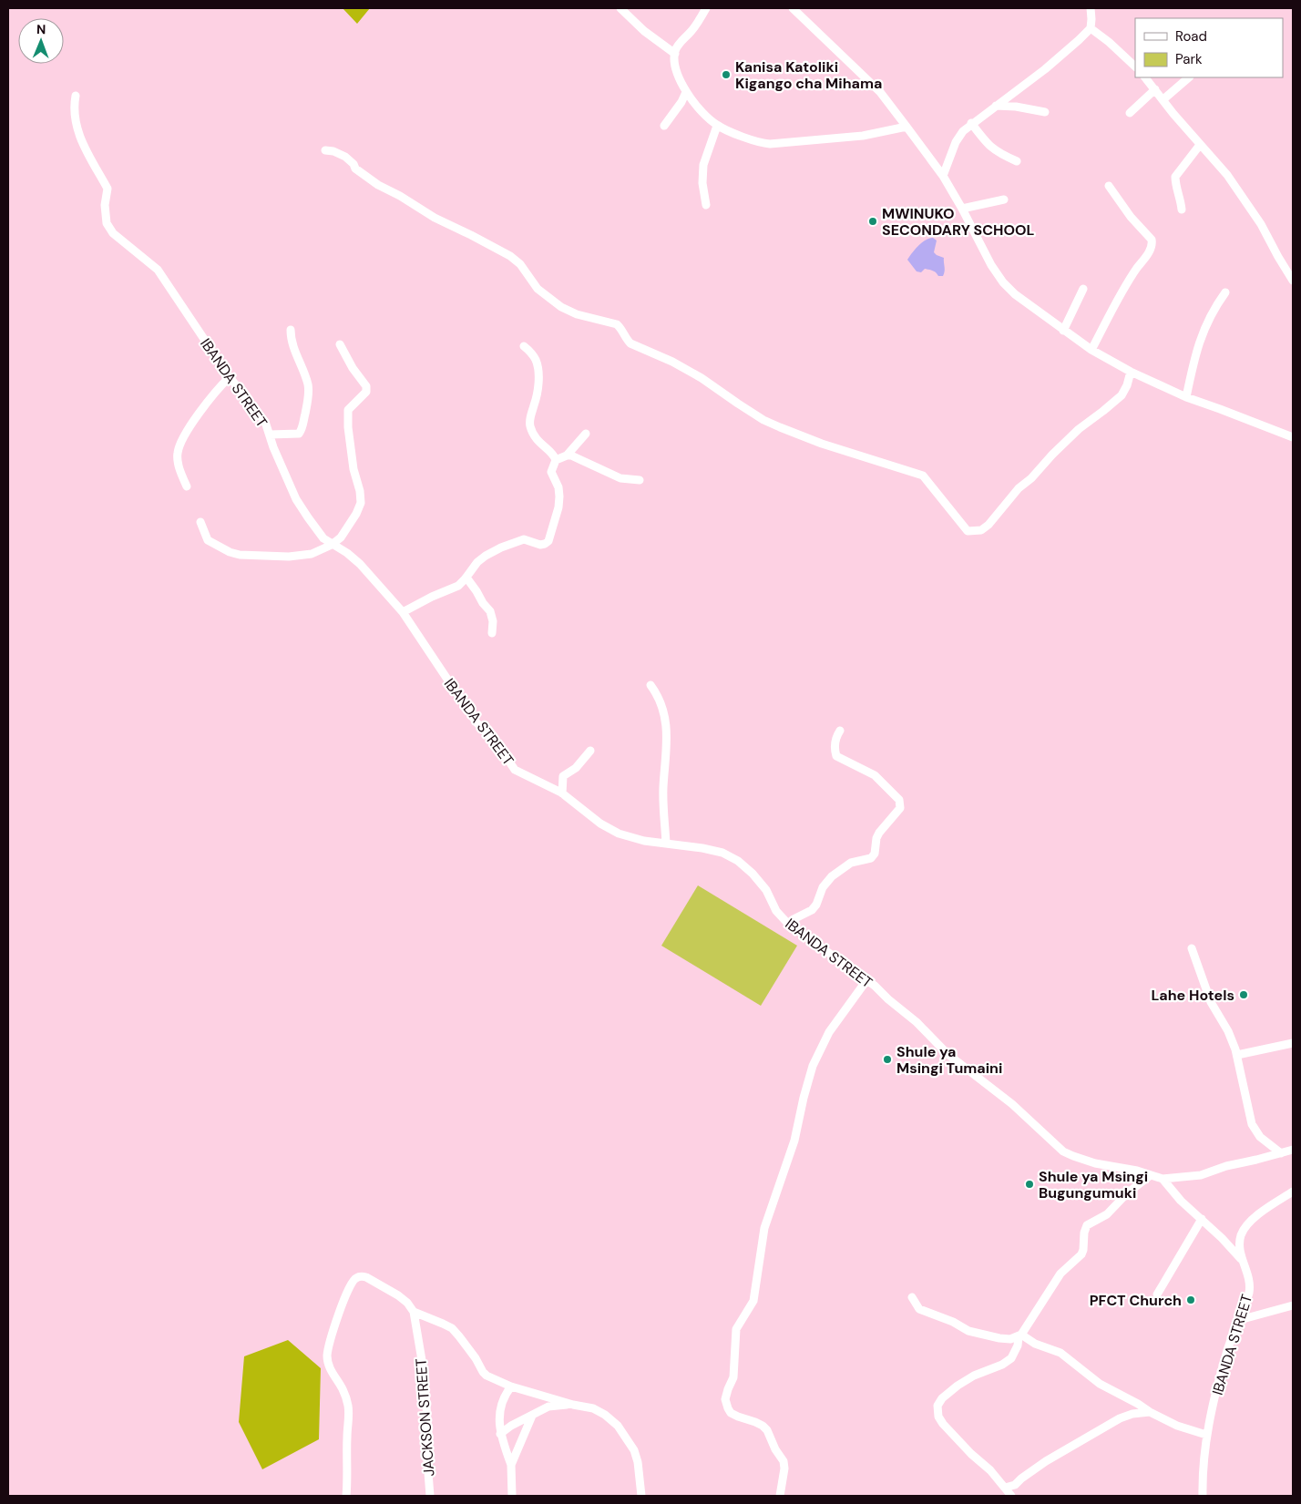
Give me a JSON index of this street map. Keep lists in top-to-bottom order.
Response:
{
  "streets": {
    "street": ["IBANDA STREET", "JACKSON STREET"]
  },
  "places": [
    "Kanisa Katoliki Kigango cha Mihama",
    "MWINUKO SECONDARY SCHOOL",
    "Lahe Hotels",
    "Shule ya Msingi Tumaini",
    "Shule ya Msingi Bugungumuki",
    "PFCT Church"
  ],
  "legend": ["Road", "Park"],
  "north": "top"
}
